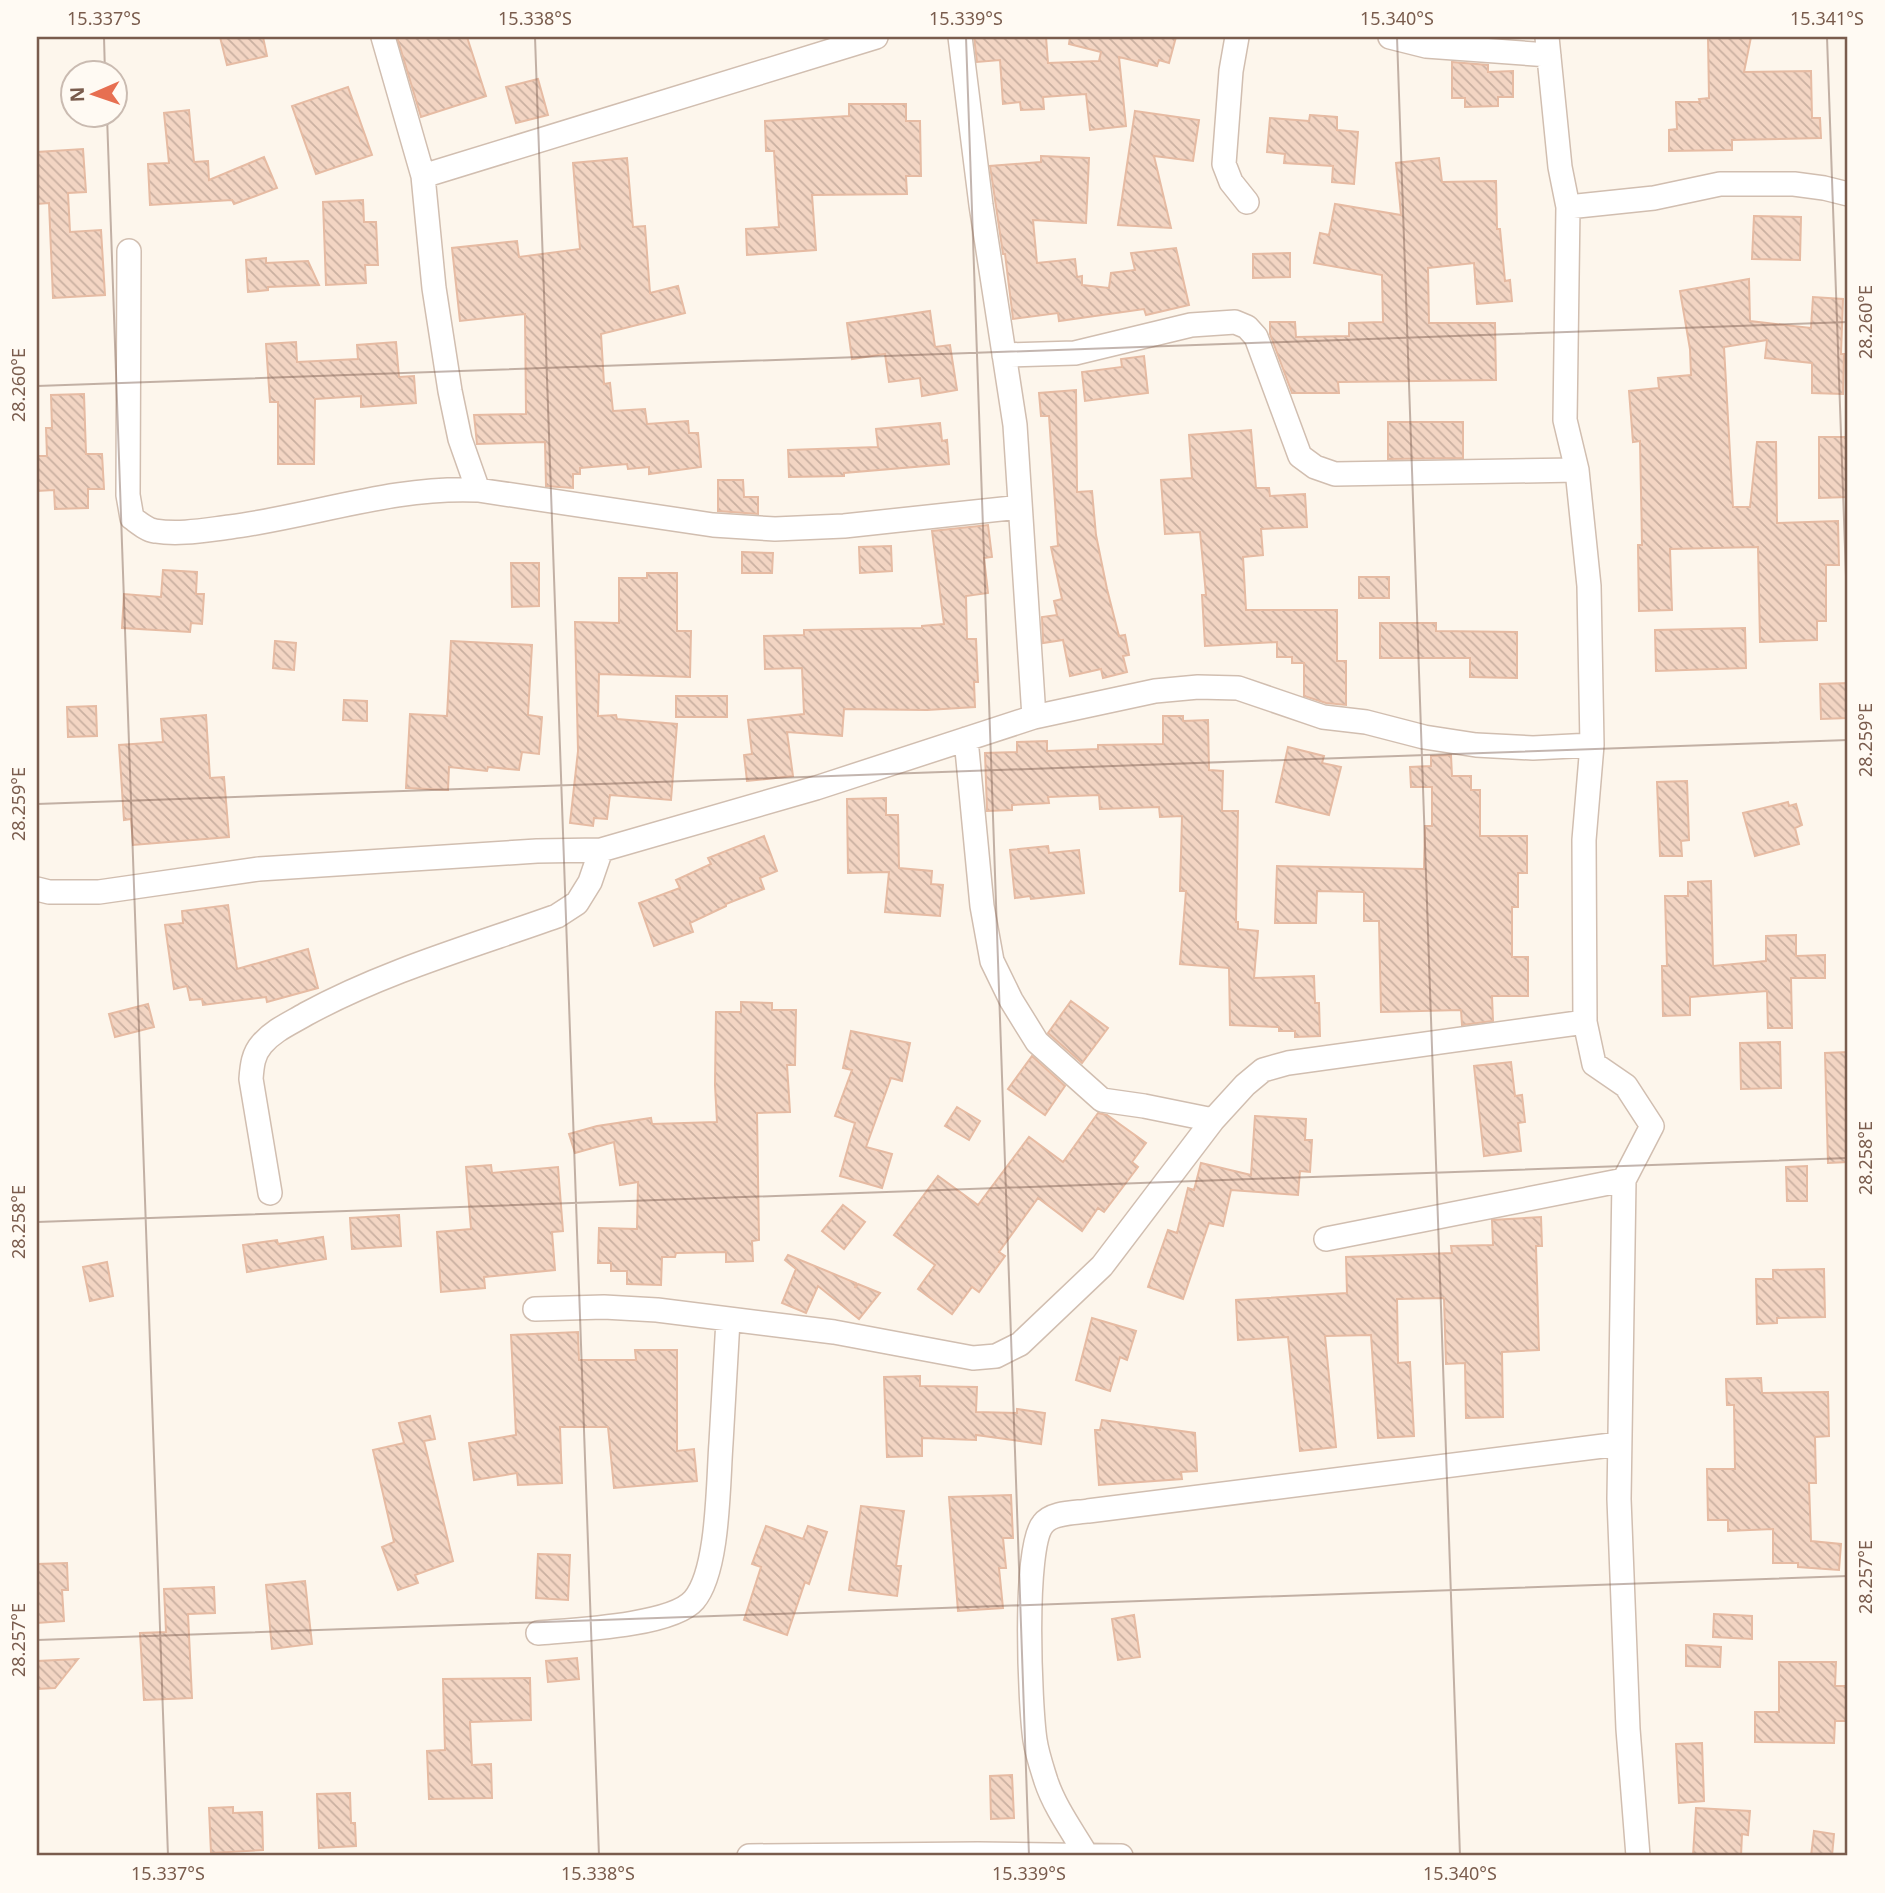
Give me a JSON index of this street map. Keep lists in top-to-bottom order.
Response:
{
  "north": "left",
  "coordinates": [
    "15.337°S",
    "15.338°S",
    "15.339°S",
    "15.340°S",
    "15.341°S",
    "28.260°E",
    "28.259°E",
    "28.258°E",
    "28.257°E"
  ]
}
